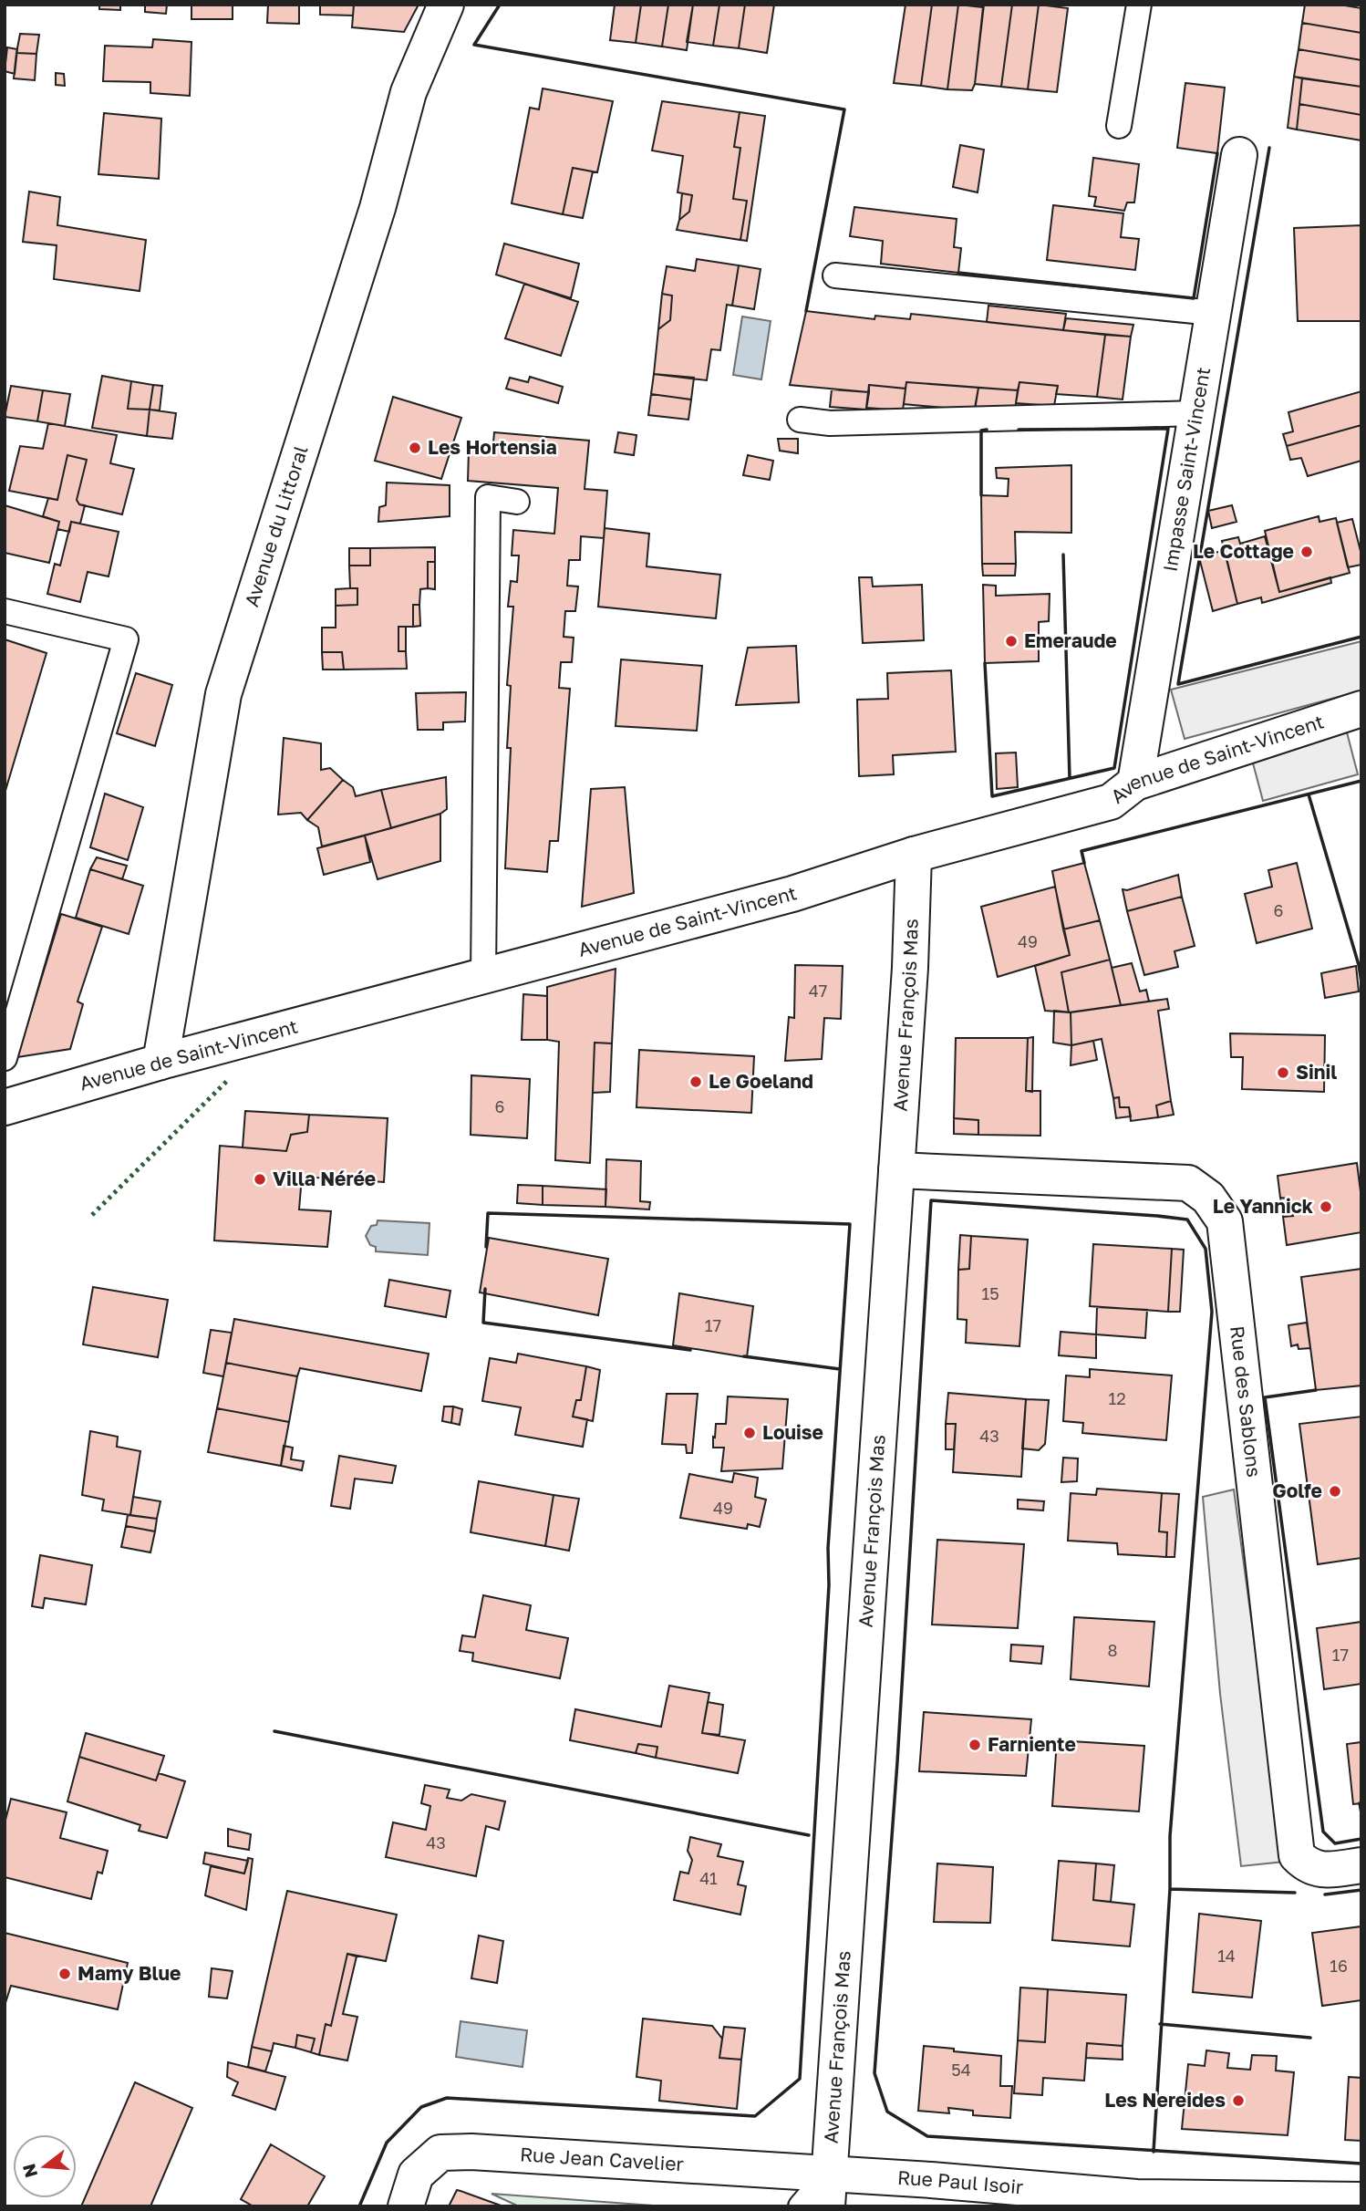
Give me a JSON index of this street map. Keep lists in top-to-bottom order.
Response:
{
  "streets": {
    "street": [
      "Impasse Saint-Vincent",
      "Avenue du Littoral",
      "Avenue de Saint-Vincent",
      "Avenue François Mas",
      "Rue des Sablons",
      "Rue Jean Cavelier",
      "Rue Paul Isoir"
    ]
  },
  "crossings": [
    ["Impasse Saint-Vincent", "Avenue de Saint-Vincent"],
    ["Avenue du Littoral", "Avenue de Saint-Vincent"],
    ["Avenue de Saint-Vincent", "Avenue François Mas"],
    ["Avenue François Mas", "Rue des Sablons"],
    ["Avenue François Mas", "Rue Jean Cavelier"],
    ["Avenue François Mas", "Rue Paul Isoir"],
    ["Rue Jean Cavelier", "Rue Paul Isoir"]
  ],
  "places": [
    "Les Hortensia",
    "Le Cottage",
    "Emeraude",
    "Sinil",
    "Le Goeland",
    "Villa Nérée",
    "Le Yannick",
    "Louise",
    "Golfe",
    "Farniente",
    "Mamy Blue",
    "Les Nereides"
  ],
  "house_numbers": [
    "6",
    "49",
    "47",
    "6",
    "15",
    "17",
    "12",
    "43",
    "49",
    "8",
    "17",
    "43",
    "41",
    "14",
    "16",
    "54"
  ],
  "north": "left"
}
